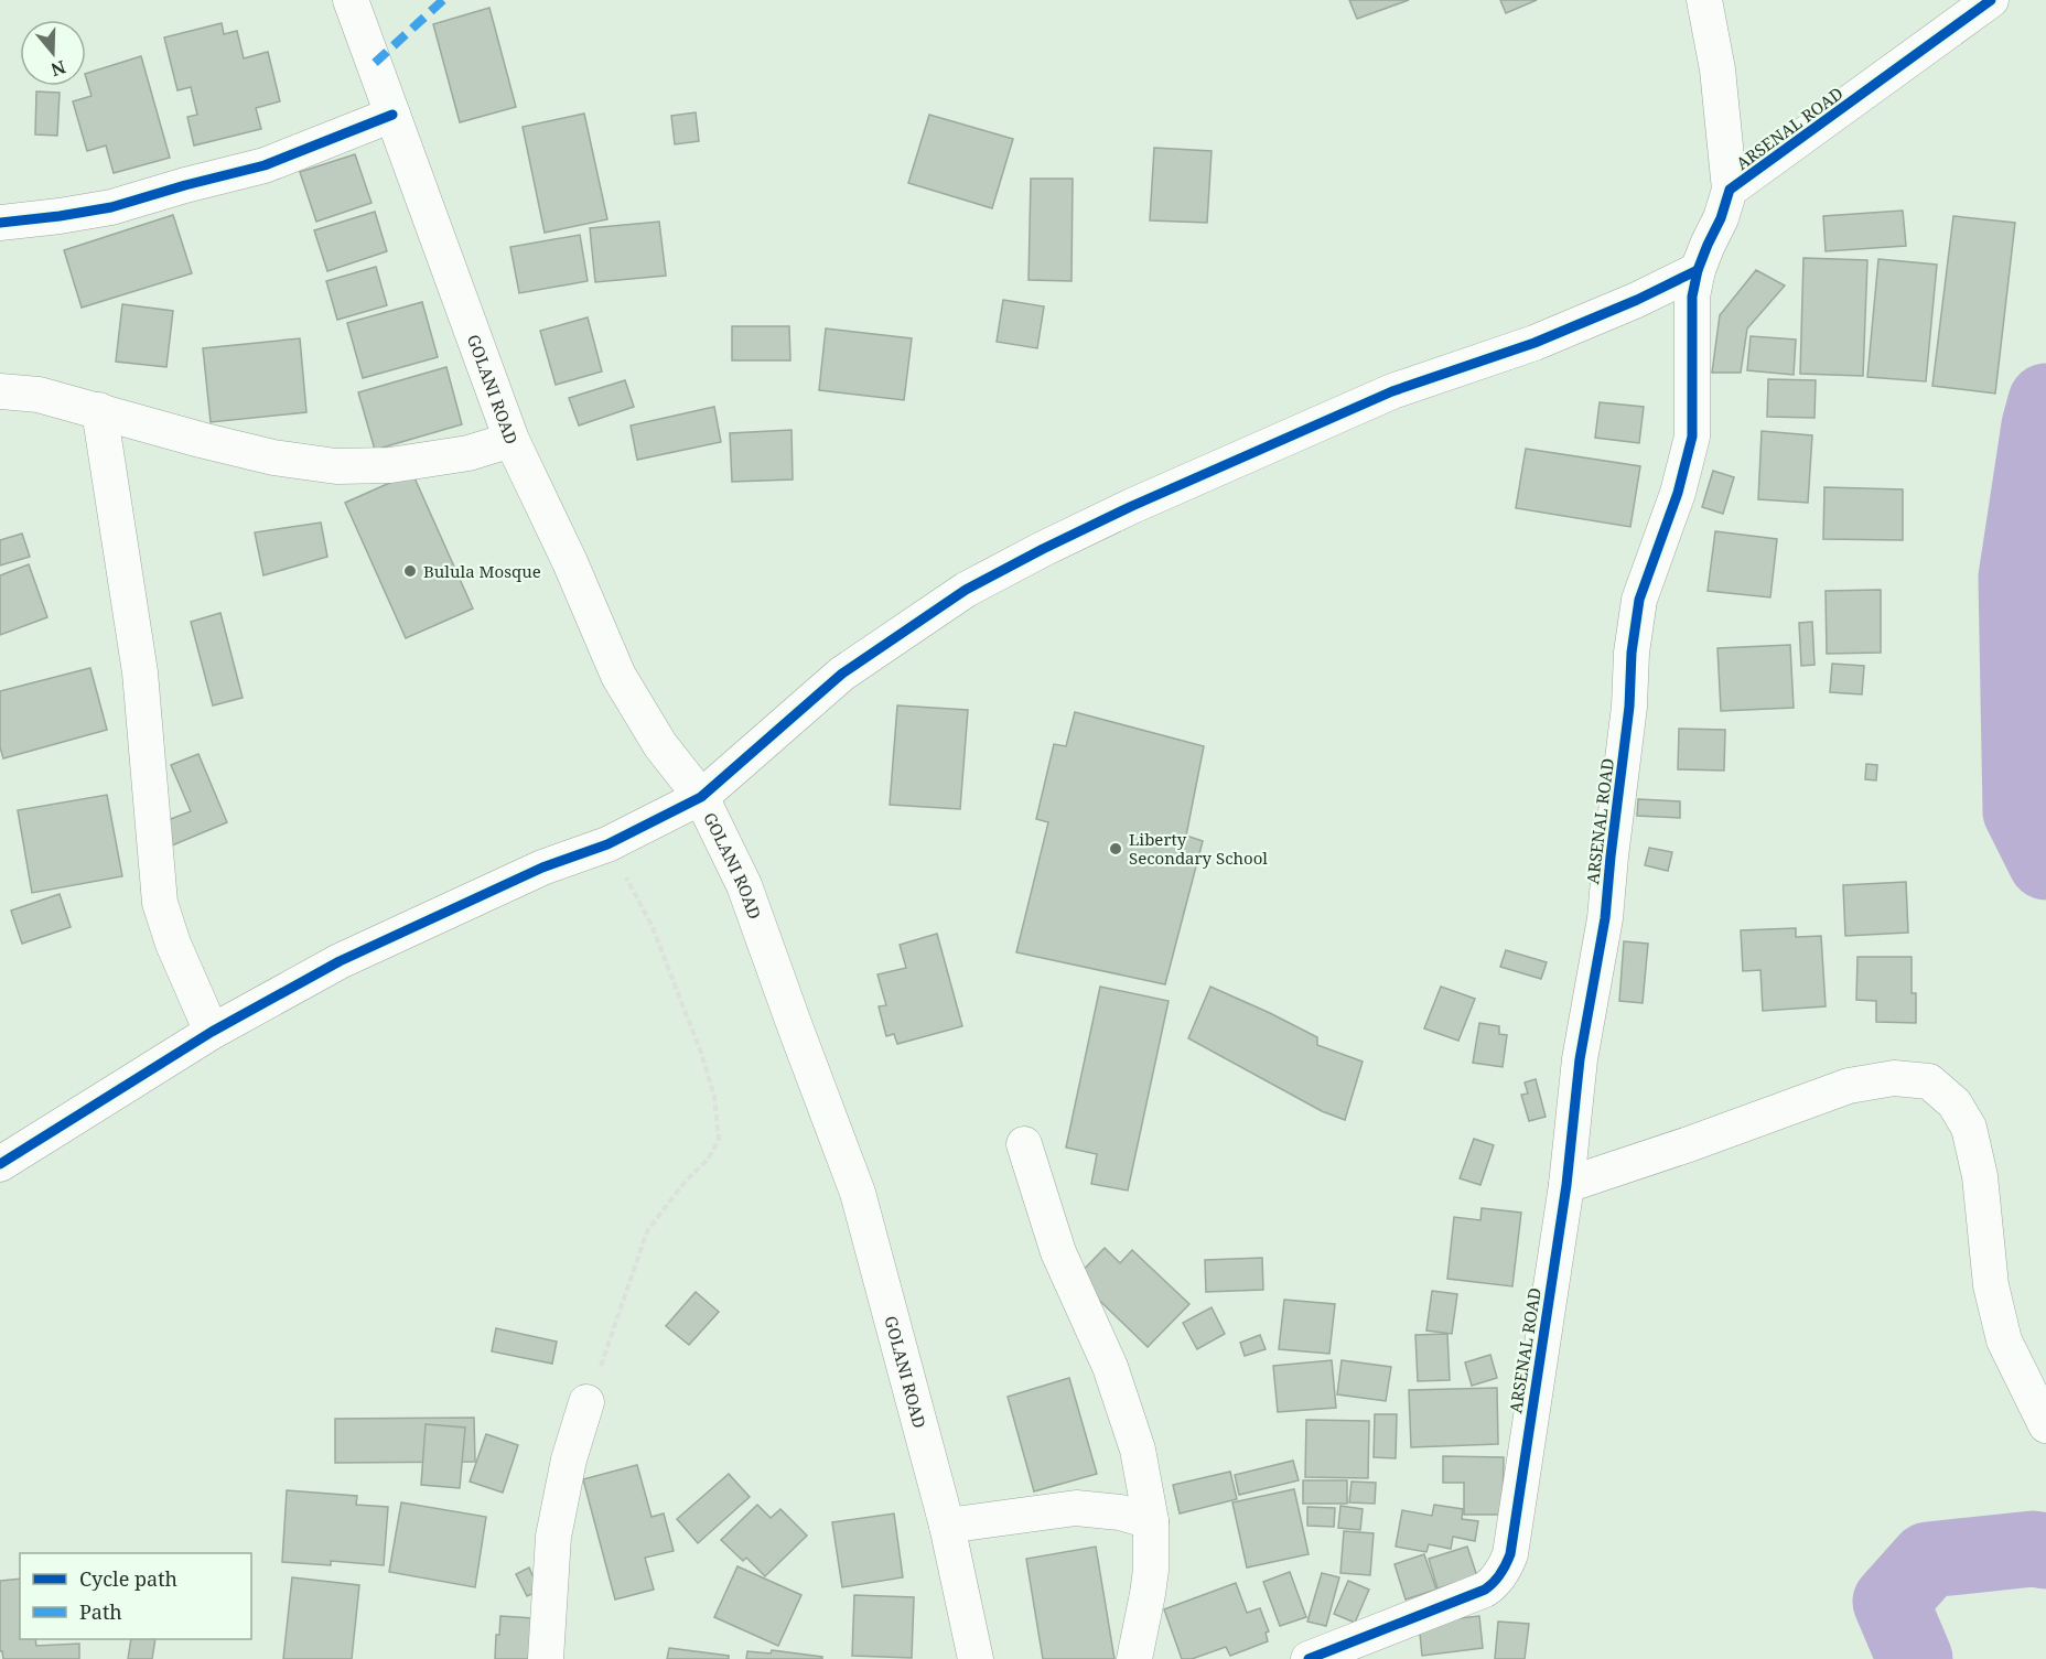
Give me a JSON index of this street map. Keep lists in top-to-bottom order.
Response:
{
  "streets": {
    "street": ["ARSENAL ROAD", "GOLANI ROAD"]
  },
  "places": ["Bulula Mosque", "Liberty Secondary School"],
  "legend": ["Cycle path", "Path"],
  "north": "bottom"
}
